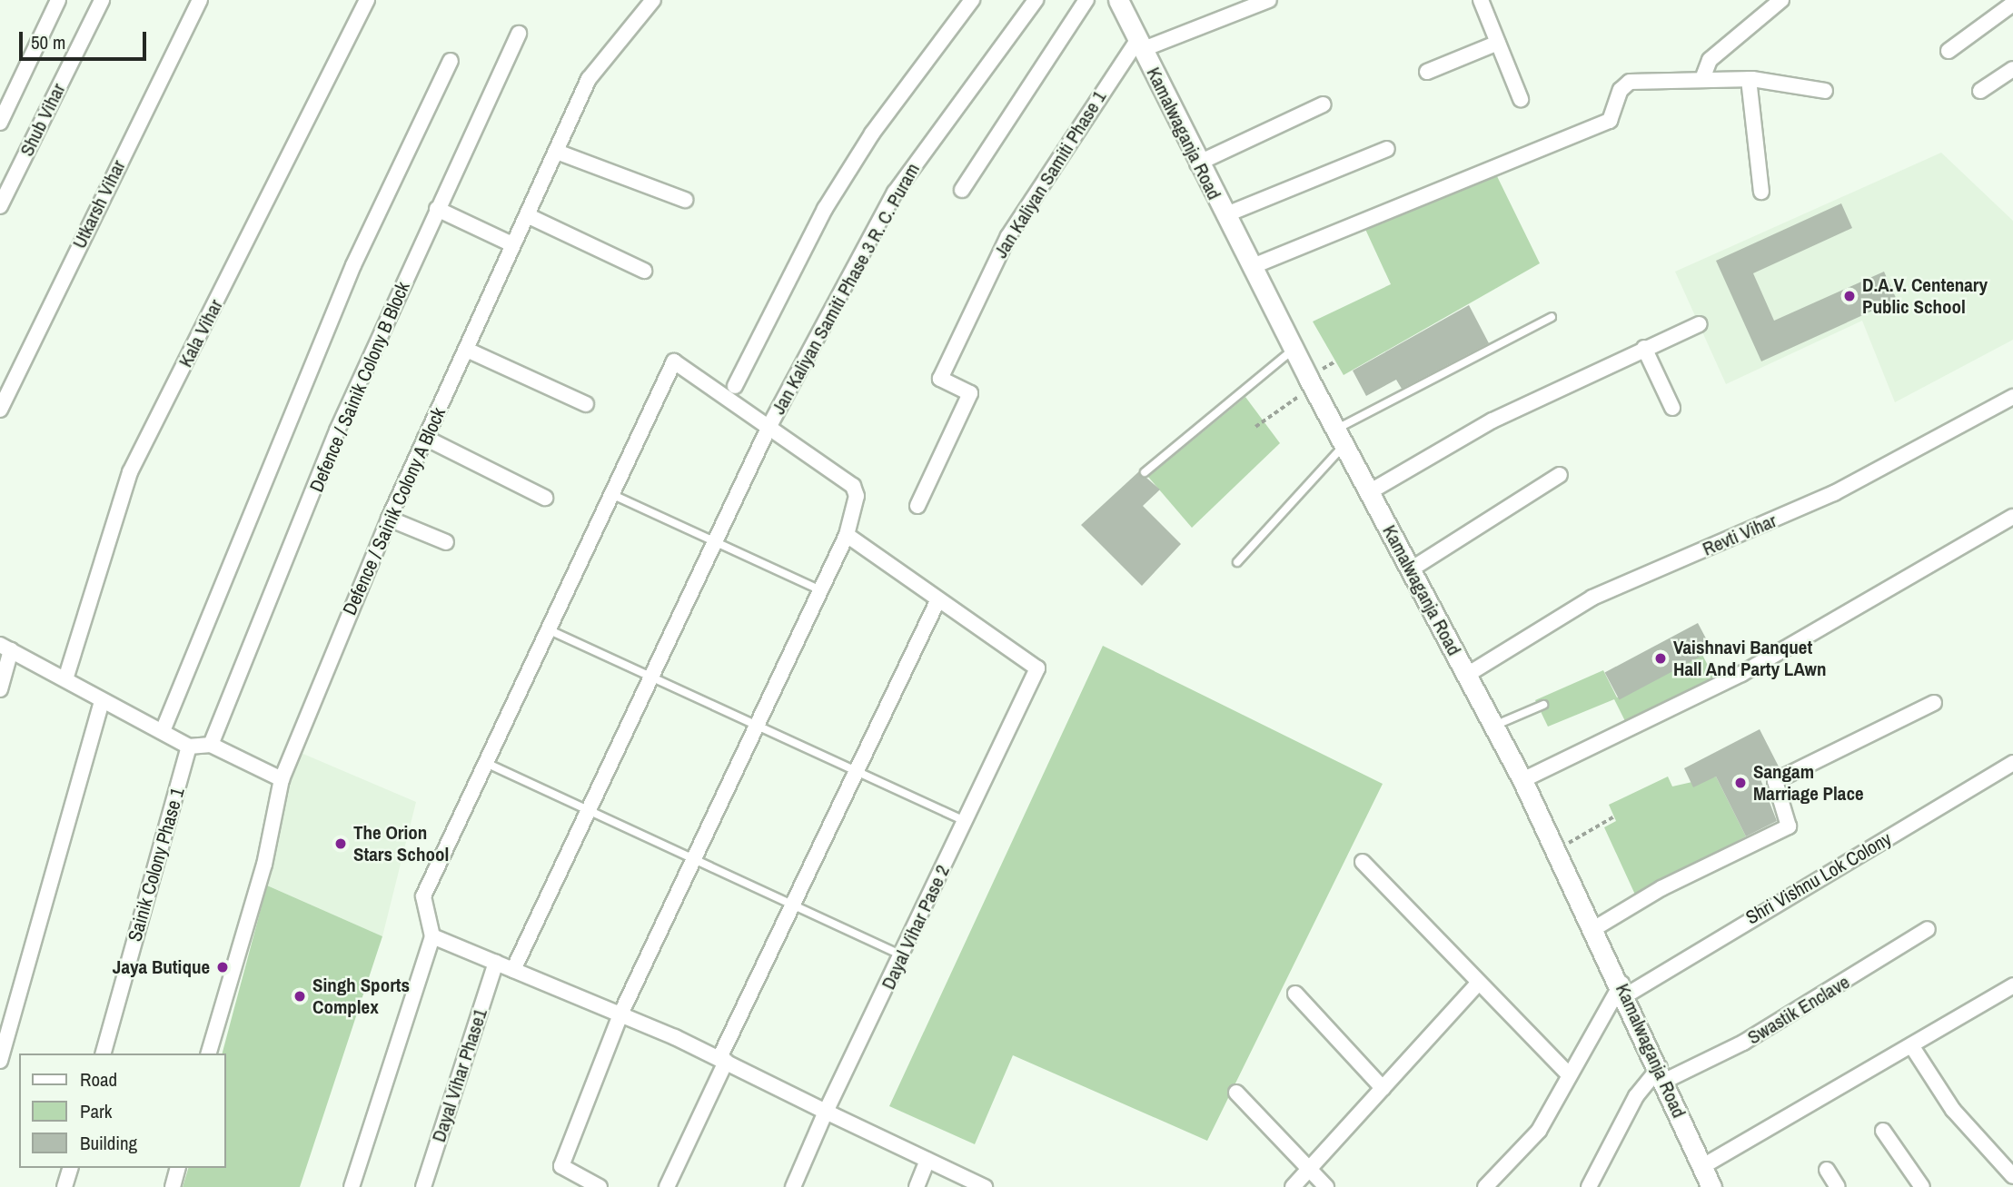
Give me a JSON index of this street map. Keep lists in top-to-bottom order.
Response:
{
  "streets": {
    "main road": ["Kamalwaganja Road"],
    "street": [
      "Shub Vihar",
      "Jan Kaliyan Samiti Phase 1",
      "Utkarsh Vihar",
      "Jan Kaliyan Samiti Phase 3 R. C. Puram",
      "Kala Vihar",
      "Defence / Sainik Colony B Block",
      "Defence / Sainik Colony A Block",
      "Revti Vihar",
      "Sainik Colony Phase 1",
      "Shri Vishnu Lok Colony",
      "Dayal Vihar Pase 2",
      "Swastik Enclave",
      "Dayal Vihar Phase1"
    ]
  },
  "crossings": [
    ["Kamalwaganja Road", "Jan Kaliyan Samiti Phase 1"],
    ["Kamalwaganja Road", "Revti Vihar"],
    ["Kamalwaganja Road", "Shri Vishnu Lok Colony"],
    ["Kamalwaganja Road", "Swastik Enclave"]
  ],
  "places": [
    "D.A.V. Centenary Public School",
    "Vaishnavi Banquet Hall And Party LAwn",
    "Sangam Marriage Place",
    "The Orion Stars School",
    "Jaya Butique",
    "Singh Sports Complex"
  ],
  "legend": ["Road", "Park", "Building"],
  "scale_bar": "50 m"
}
